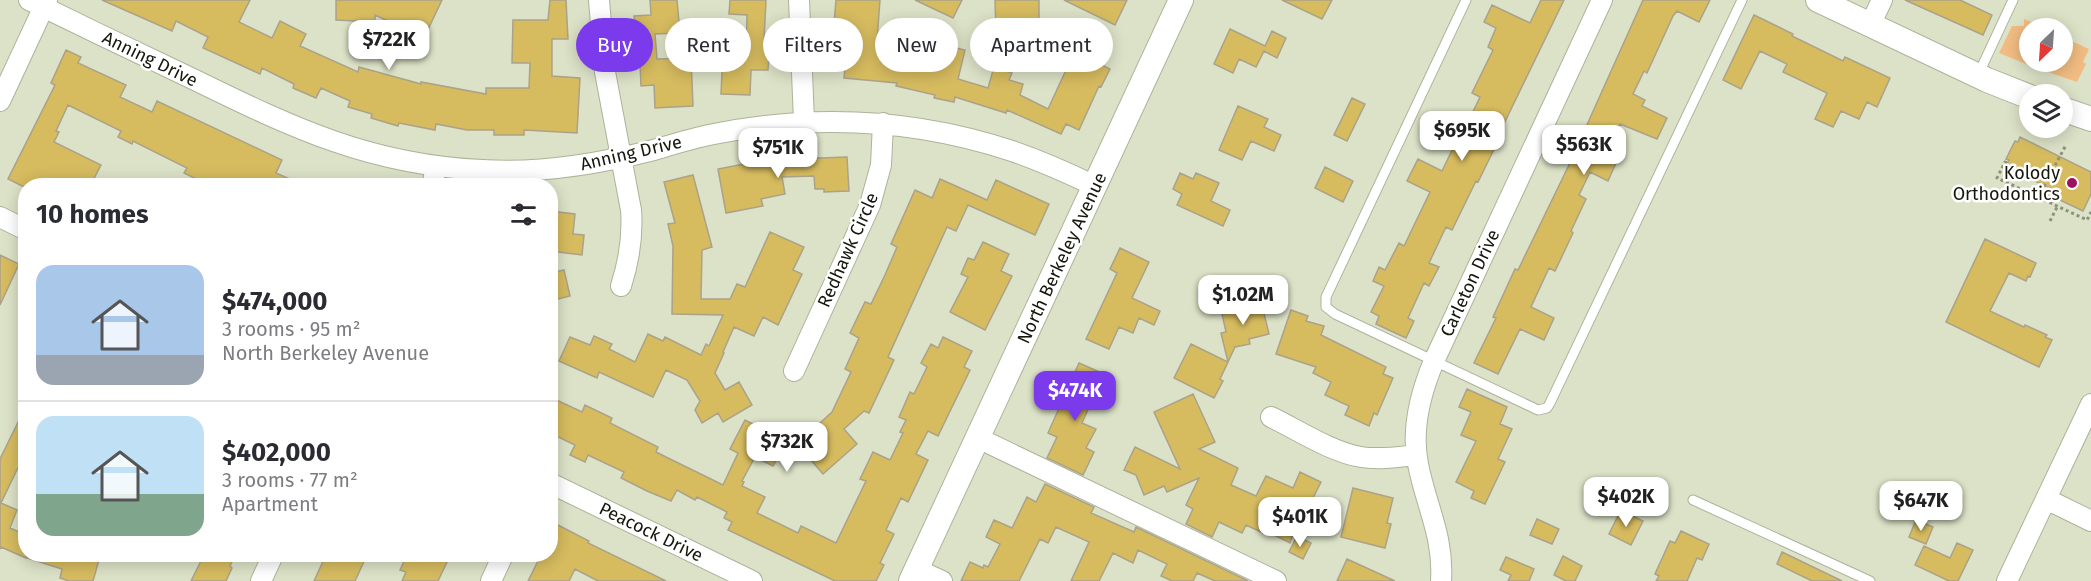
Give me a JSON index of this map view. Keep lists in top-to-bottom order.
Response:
{
  "streets": {
    "street": [
      "Anning Drive",
      "Redhawk Circle",
      "North Berkeley Avenue",
      "Carleton Drive",
      "Peacock Drive"
    ]
  },
  "crossings": [
    ["Anning Drive", "Redhawk Circle"],
    ["Anning Drive", "North Berkeley Avenue"]
  ],
  "places": ["Kolody Orthodontics"],
  "north": "bottom left",
  "page": {
    "chip": [
      "Buy",
      "Rent",
      "Filters",
      "New",
      "Apartment"
    ],
    "price": [
      "$722K",
      "$695K",
      "$563K",
      "$751K",
      "$1.02M",
      "$474K",
      "$732K",
      "$402K",
      "$647K",
      "$401K"
    ],
    "heading": "10 homes",
    "list": [
      {
        "name": "$474,000",
        "note": "3 rooms · 95 m² · North Berkeley Avenue"
      },
      {
        "name": "$402,000",
        "note": "3 rooms · 77 m² · Apartment"
      }
    ]
  }
}
